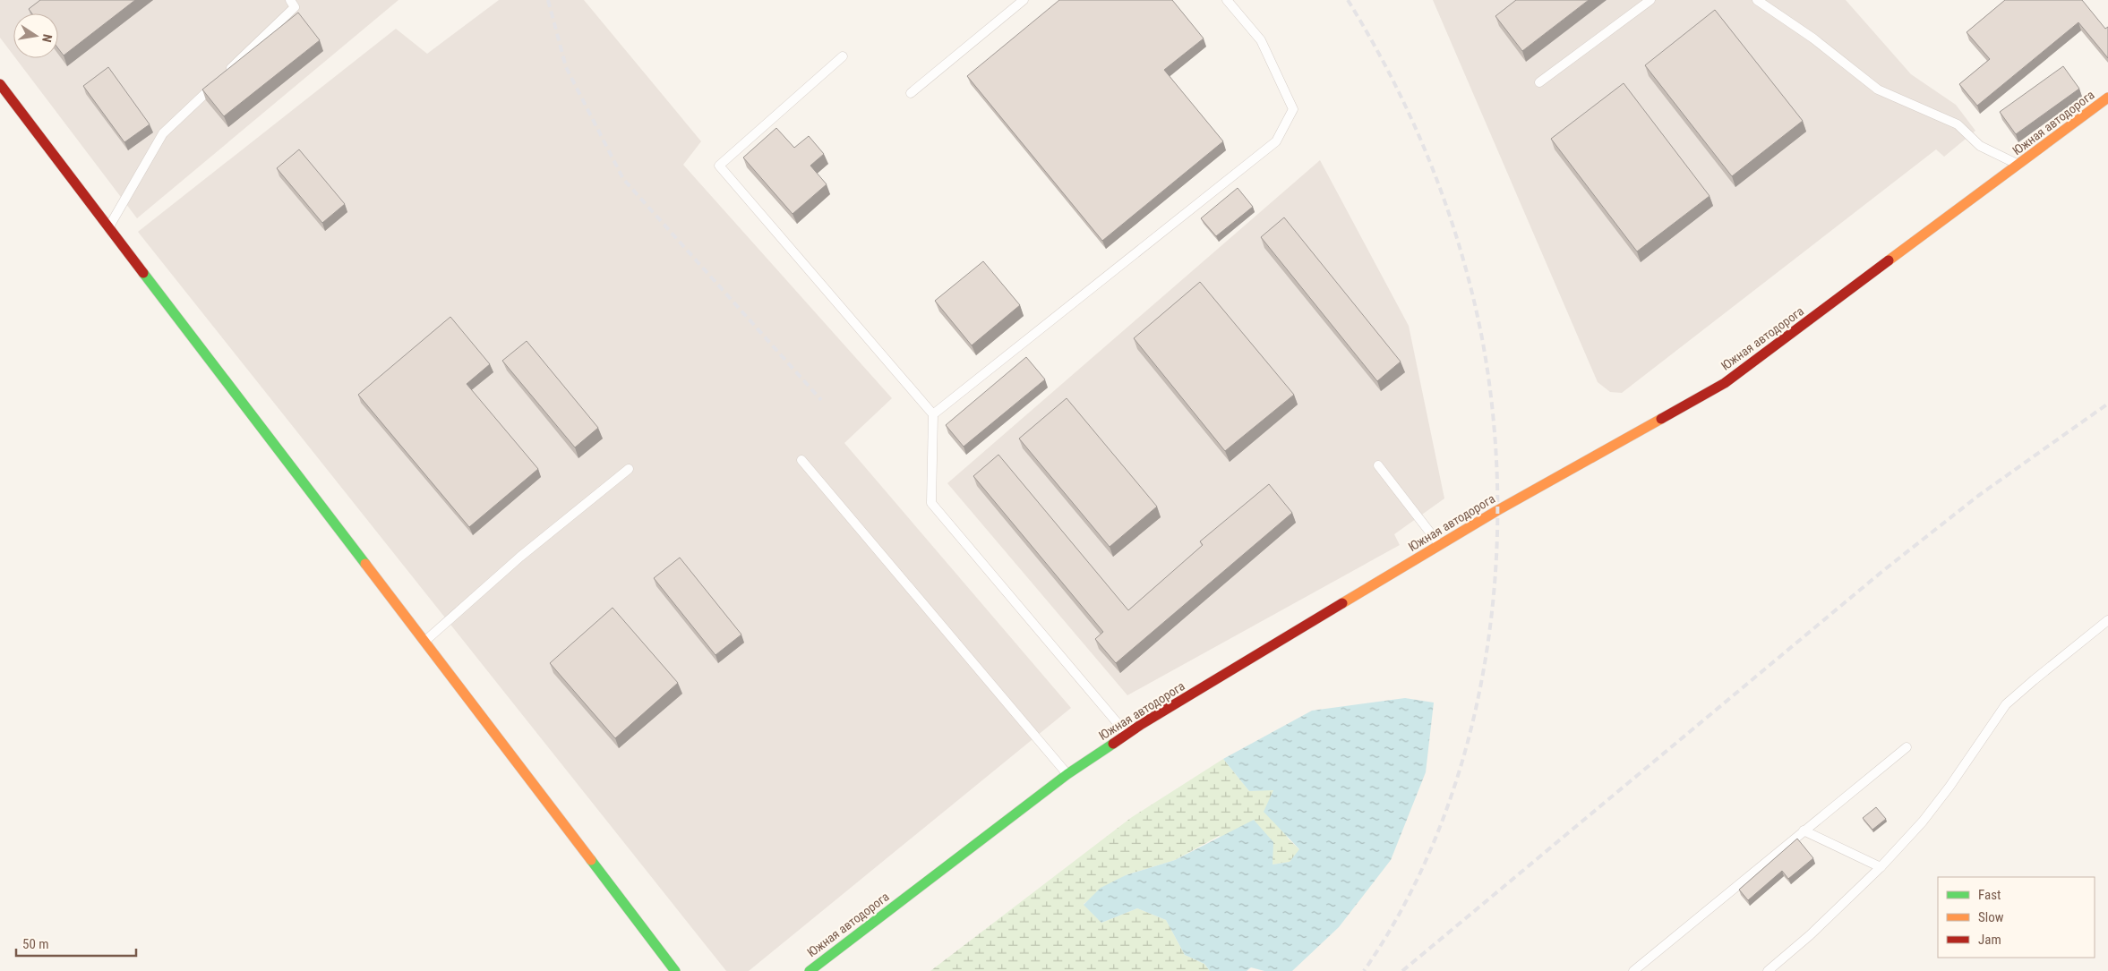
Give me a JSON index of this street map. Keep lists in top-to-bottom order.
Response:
{
  "streets": {
    "main road": ["Южная автодорога"]
  },
  "legend": ["Fast", "Slow", "Jam"],
  "scale_bar": "50 m",
  "north": "right"
}
